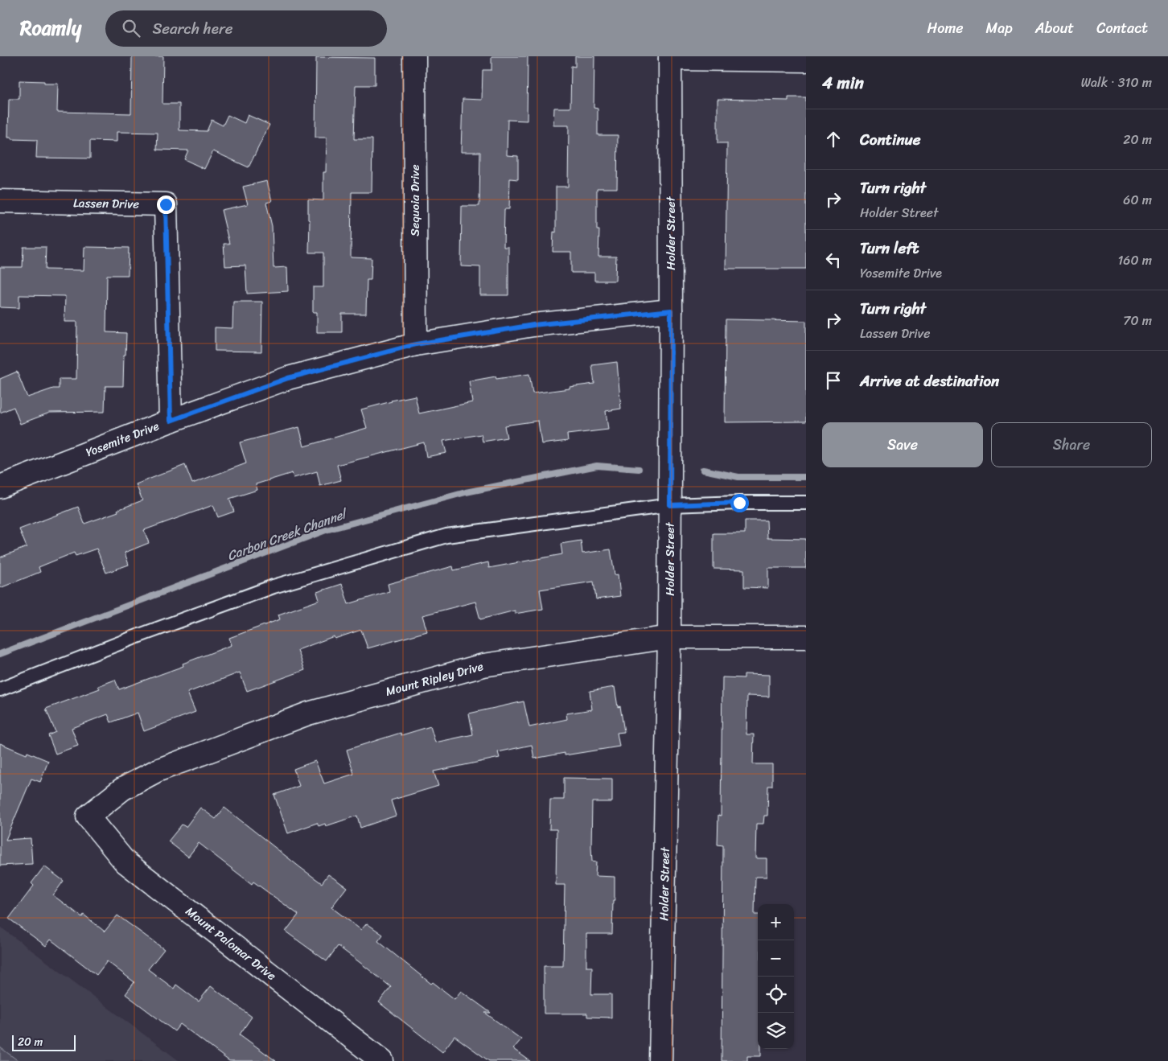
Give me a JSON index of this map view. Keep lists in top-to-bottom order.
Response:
{
  "streets": {
    "street": [
      "Sequoia Drive",
      "Lassen Drive",
      "Holder Street",
      "Yosemite Drive",
      "Mount Ripley Drive",
      "Mount Palomar Drive"
    ]
  },
  "crossings": [
    ["Sequoia Drive", "Yosemite Drive"],
    ["Lassen Drive", "Yosemite Drive"],
    ["Holder Street", "Yosemite Drive"],
    ["Holder Street", "Mount Ripley Drive"],
    ["Mount Ripley Drive", "Mount Palomar Drive"]
  ],
  "water": ["Carbon Creek Channel"],
  "scale_bar": "20 m",
  "page": {
    "header": "Roamly",
    "search": "Search here",
    "nav": [
      "Home",
      "Map",
      "About",
      "Contact"
    ],
    "heading": ["4 min", "Walk · 310 m"],
    "list": [
      ["Continue", "20 m"],
      ["Turn right", "Holder Street", "60 m"],
      ["Turn left", "Yosemite Drive", "160 m"],
      ["Turn right", "Lassen Drive", "70 m"],
      "Arrive at destination"
    ],
    "buttons": ["Save", "Share"],
    "map_buttons": ["+", "−"],
    "scale": "20 m"
  }
}
